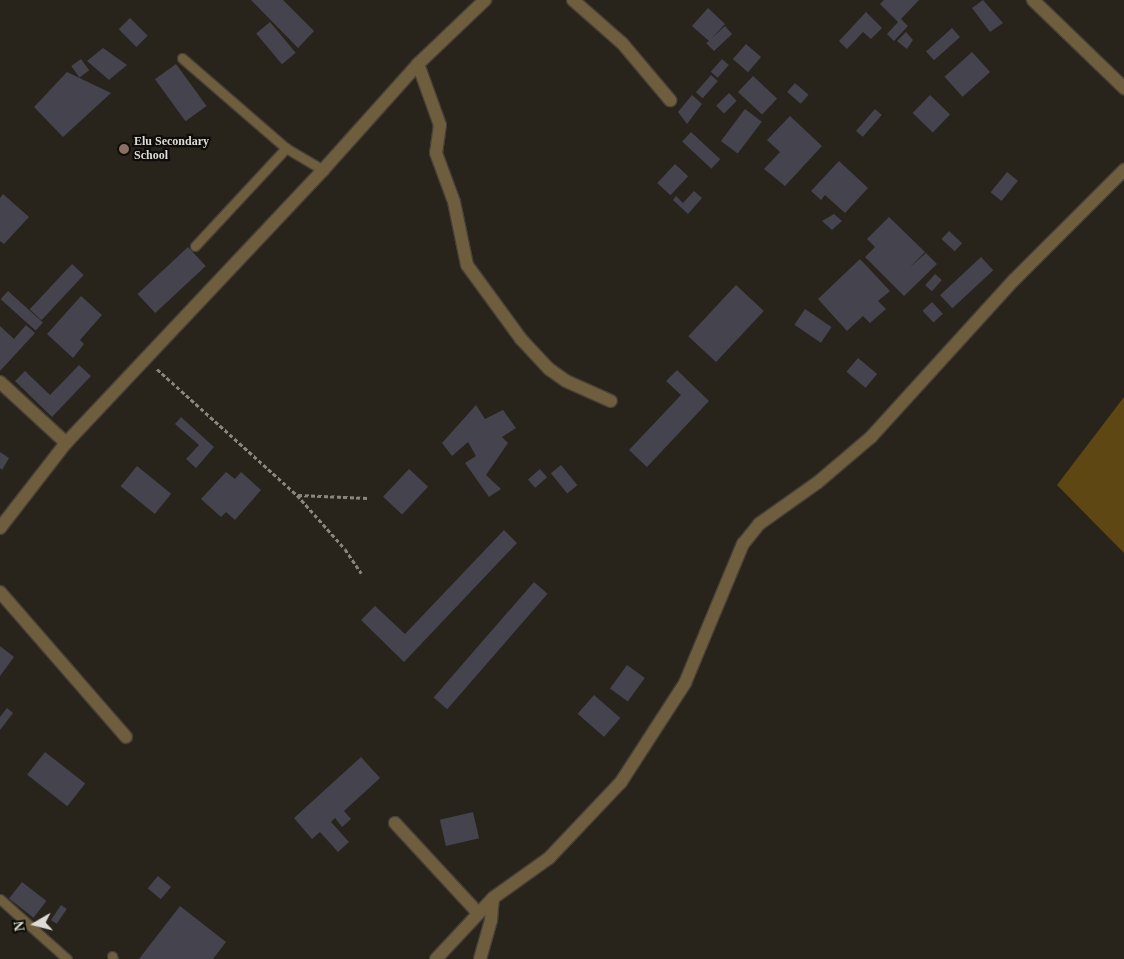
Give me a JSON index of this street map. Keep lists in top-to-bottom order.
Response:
{
  "places": ["Elu Secondary School"],
  "north": "left"
}
